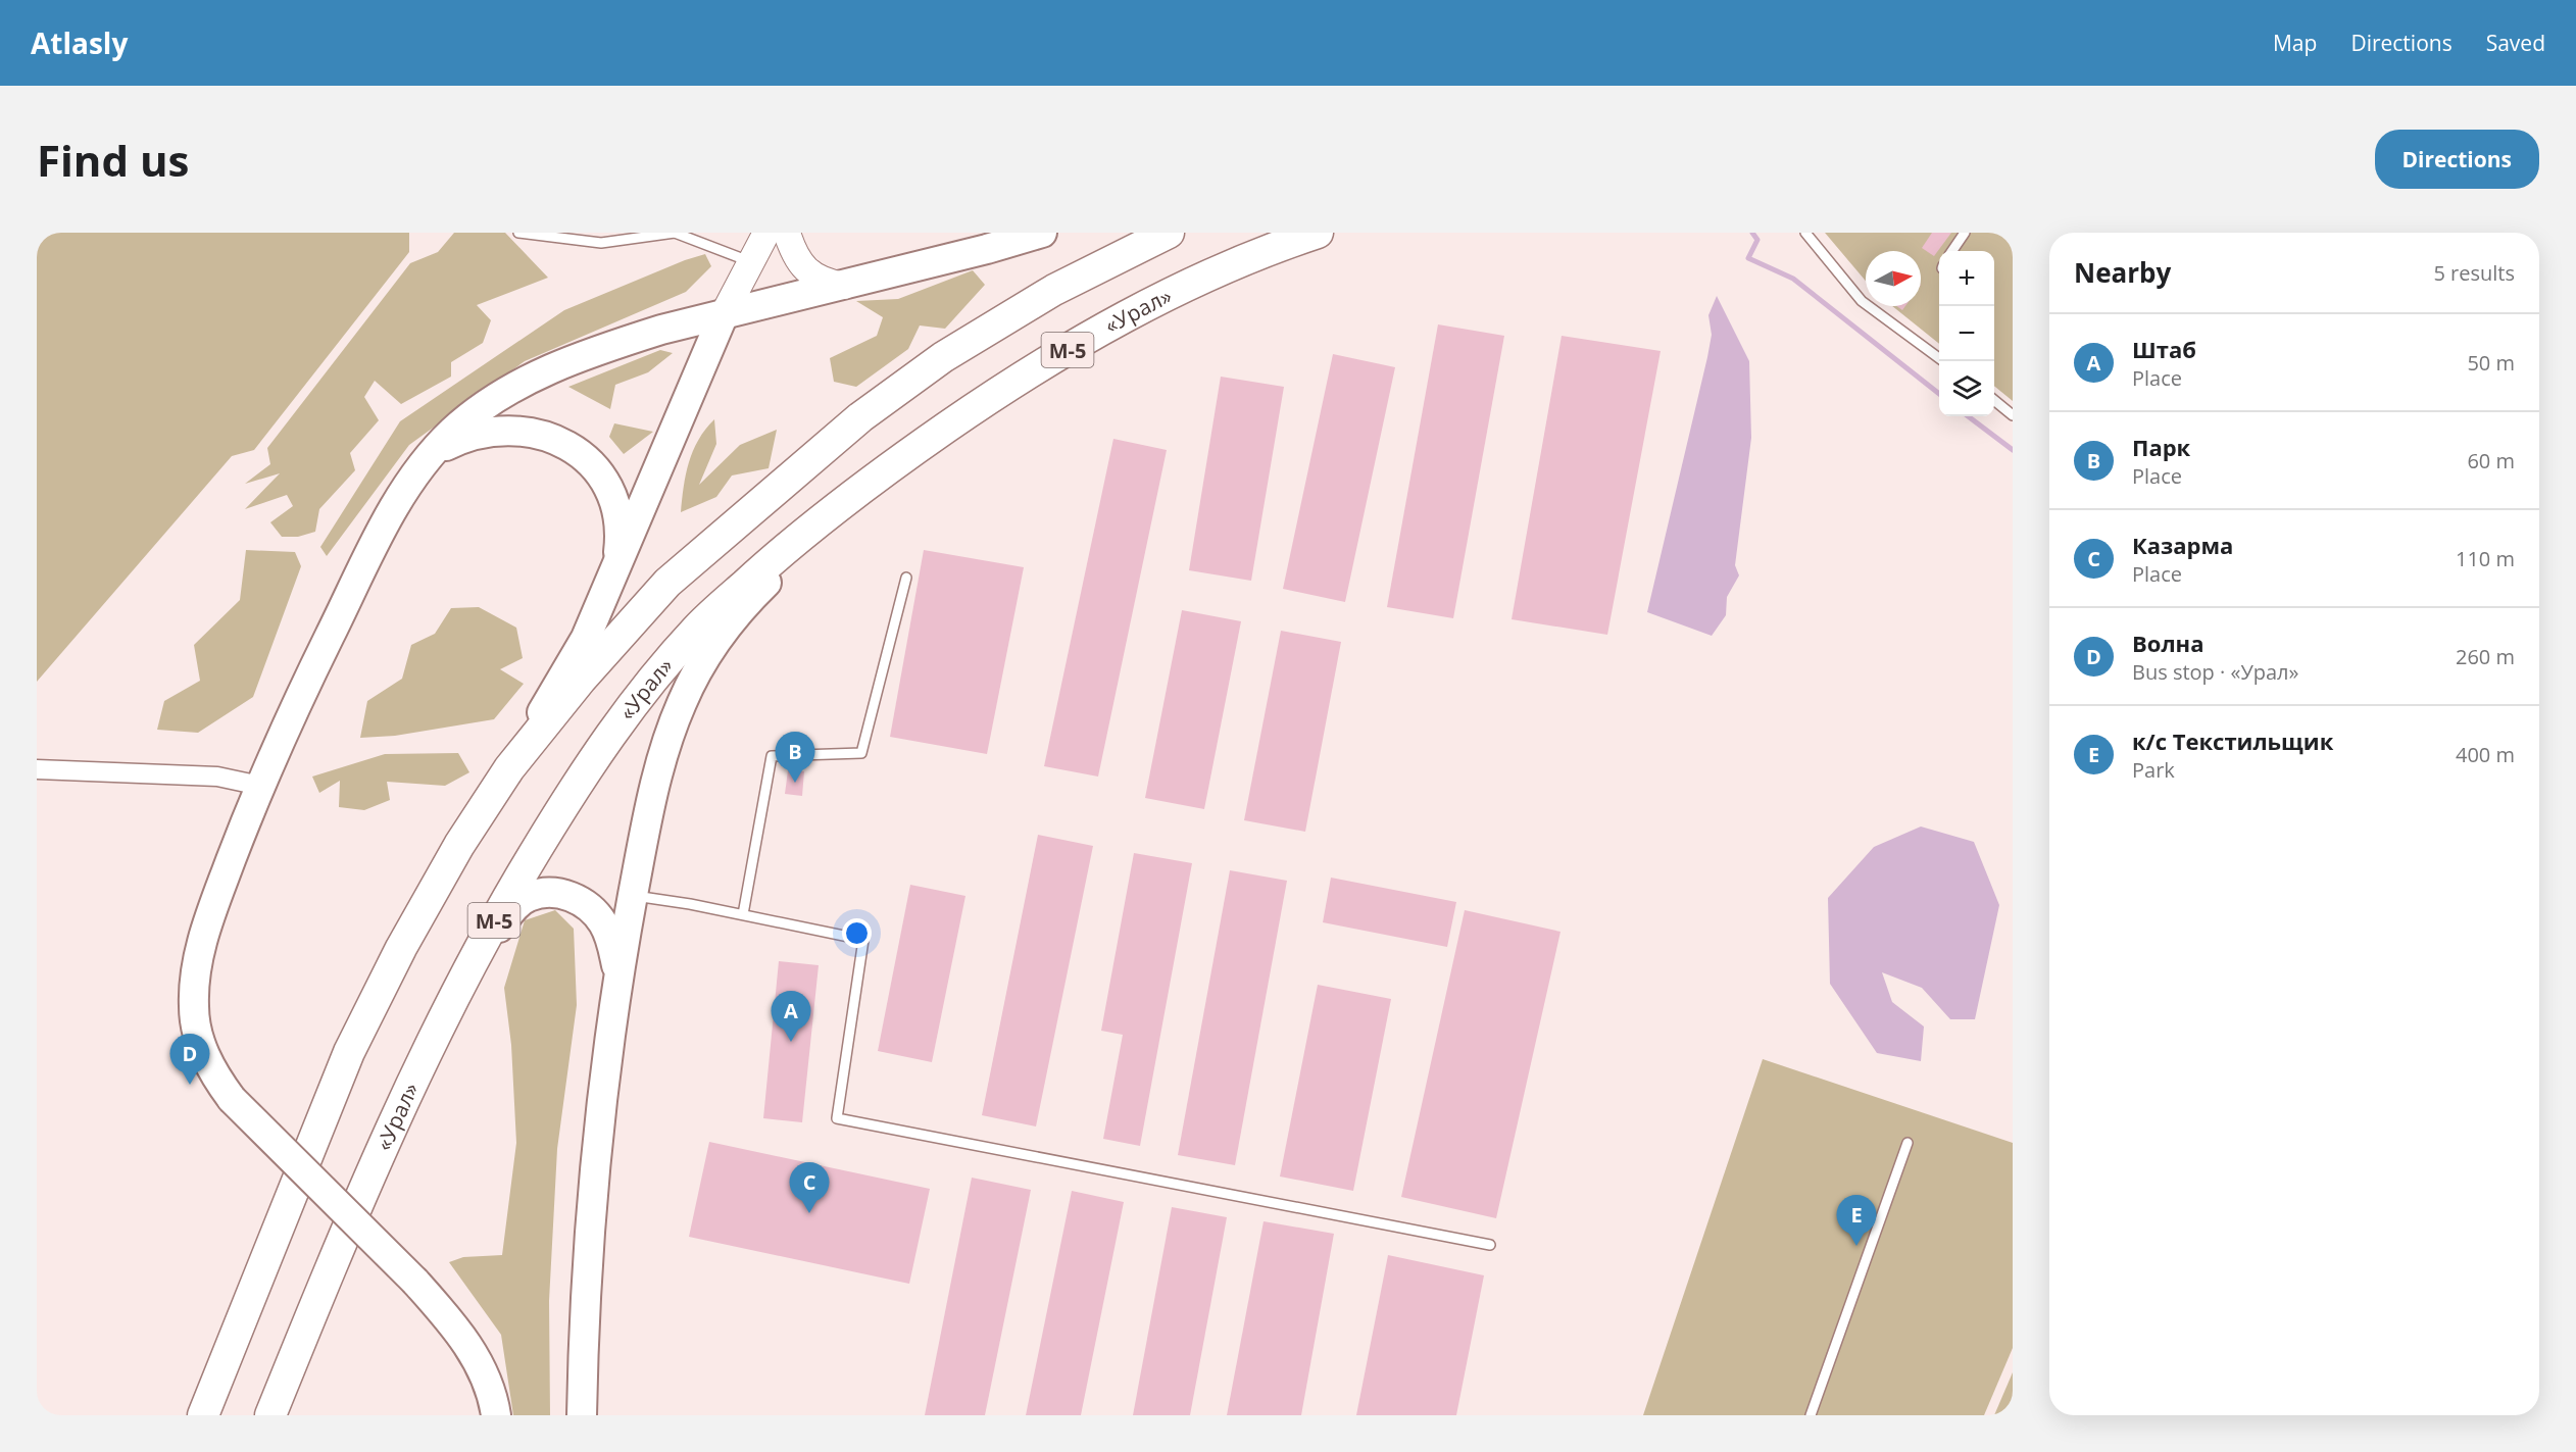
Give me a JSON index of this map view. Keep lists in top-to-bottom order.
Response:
{
  "streets": {
    "highway": ["«Урал»", "М-5"]
  },
  "north": "right",
  "page": {
    "header": "Atlasly",
    "nav": ["Map", "Directions", "Saved"],
    "buttons": "Directions",
    "title": "Find us",
    "heading": ["Nearby", "5 results"],
    "map_buttons": ["+", "−"],
    "list": [
      {
        "mark": "A",
        "name": "Штаб",
        "note": "Place",
        "value": "50 m"
      },
      {
        "mark": "B",
        "name": "Парк",
        "note": "Place",
        "value": "60 m"
      },
      {
        "mark": "C",
        "name": "Казарма",
        "note": "Place",
        "value": "110 m"
      },
      {
        "mark": "D",
        "name": "Волна",
        "note": "Bus stop · «Урал»",
        "value": "260 m"
      },
      {
        "mark": "E",
        "name": "к/с Текстильщик",
        "note": "Park",
        "value": "400 m"
      }
    ],
    "pins": [
      "B",
      "A",
      "D",
      "C",
      "E"
    ]
  }
}
